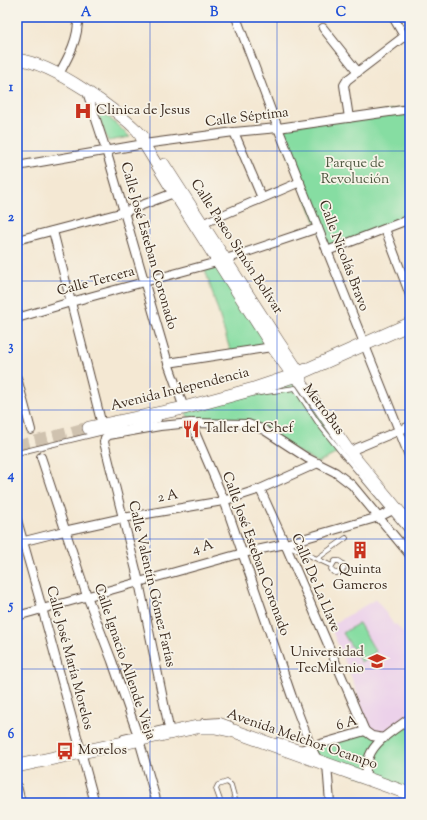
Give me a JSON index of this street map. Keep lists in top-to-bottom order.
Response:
{
  "streets": {
    "main road": ["Calle Paseo Simón Bolívar", "Avenida Independencia", "Avenida Melchor Ocampo"],
    "street": [
      "Calle Séptima",
      "Calle José Esteban Coronado",
      "Calle Nicolás Bravo",
      "Calle Tercera",
      "2 A",
      "4 A",
      "Calle De La Llave",
      "Calle Valentín Gómez Farías",
      "Calle José María Morelos",
      "Calle Ignacio Allende Vieja",
      "6 A"
    ],
    "lane": ["MetroBus"]
  },
  "crossings": [
    ["Calle Séptima", "Calle José Esteban Coronado"],
    ["Calle Séptima", "Calle Paseo Simón Bolívar"],
    ["Calle Séptima", "Calle Nicolás Bravo"],
    ["Calle José Esteban Coronado", "Calle Paseo Simón Bolívar"],
    ["Calle José Esteban Coronado", "Calle Tercera"],
    ["Calle José Esteban Coronado", "Avenida Independencia"],
    ["Calle José Esteban Coronado", "2 A"],
    ["Calle José Esteban Coronado", "4 A"],
    ["Calle José Esteban Coronado", "Calle Valentín Gómez Farías"],
    ["Calle José Esteban Coronado", "6 A"],
    ["Calle José Esteban Coronado", "Avenida Melchor Ocampo"],
    ["Calle Paseo Simón Bolívar", "Calle Tercera"],
    ["Calle Paseo Simón Bolívar", "Avenida Independencia"],
    ["Calle Paseo Simón Bolívar", "MetroBus"],
    ["Calle Paseo Simón Bolívar", "4 A"],
    ["Calle Nicolás Bravo", "Calle Tercera"],
    ["Calle Nicolás Bravo", "Avenida Independencia"],
    ["MetroBus", "4 A"],
    ["2 A", "Calle De La Llave"],
    ["2 A", "Calle Valentín Gómez Farías"],
    ["2 A", "Calle José María Morelos"],
    ["2 A", "Calle Ignacio Allende Vieja"],
    ["4 A", "Calle De La Llave"],
    ["4 A", "Calle Valentín Gómez Farías"],
    ["4 A", "Calle José María Morelos"],
    ["4 A", "Calle Ignacio Allende Vieja"],
    ["Calle De La Llave", "6 A"],
    ["Calle Valentín Gómez Farías", "Avenida Melchor Ocampo"],
    ["Calle José María Morelos", "Avenida Melchor Ocampo"],
    ["Calle Ignacio Allende Vieja", "Avenida Melchor Ocampo"],
    ["6 A", "Avenida Melchor Ocampo"]
  ],
  "parks": ["Parque de Revolución"],
  "places": {
    "hospital": ["Clinica de Jesus"],
    "restaurant": ["Taller del Chef"],
    "building": ["Quinta Gameros"],
    "school or university": ["Universidad TecMilenio"],
    "bus stop": ["Morelos"]
  },
  "grid": {
    "columns": ["A", "B", "C"],
    "rows": [
      "1",
      "2",
      "3",
      "4",
      "5",
      "6"
    ]
  }
}
